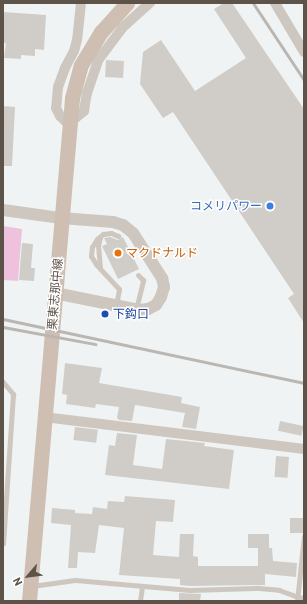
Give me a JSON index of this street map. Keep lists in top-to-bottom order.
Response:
{
  "streets": {
    "main road": ["栗東志那中線"]
  },
  "places": ["コメリパワー", "マクドナルド", "下鈎口"],
  "north": "bottom left"
}
